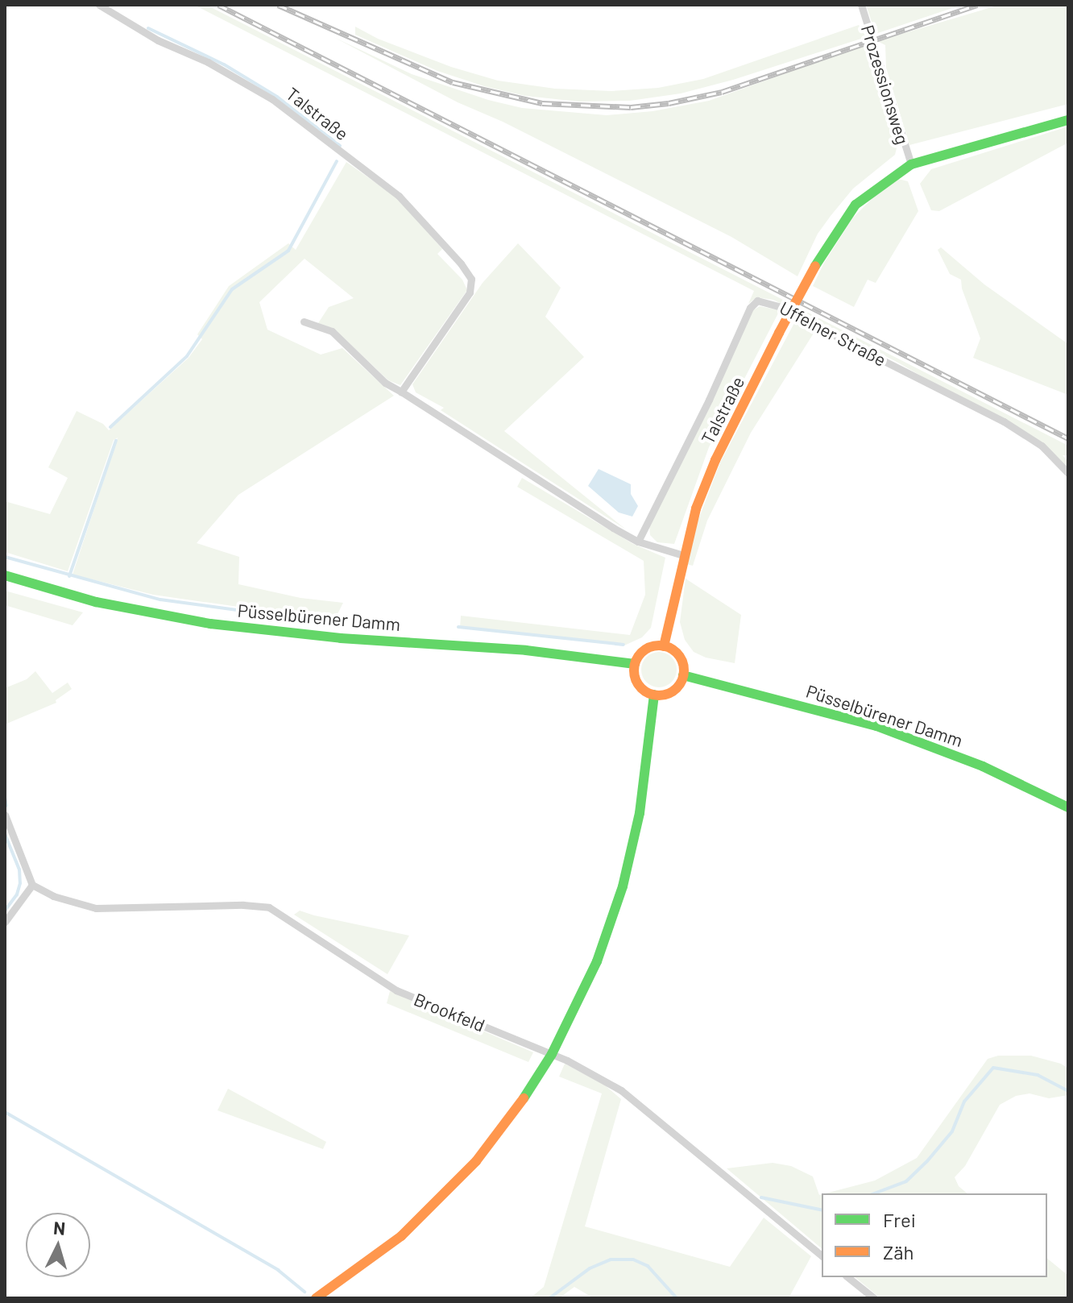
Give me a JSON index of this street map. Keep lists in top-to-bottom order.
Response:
{
  "streets": {
    "street": [
      "Prozessionsweg",
      "Talstraße",
      "Uffelner Straße",
      "Püsselbürener Damm",
      "Brookfeld"
    ]
  },
  "crossings": [
    ["Prozessionsweg", "Talstraße"],
    ["Talstraße", "Püsselbürener Damm"]
  ],
  "legend": ["Frei", "Zäh"],
  "north": "top"
}
